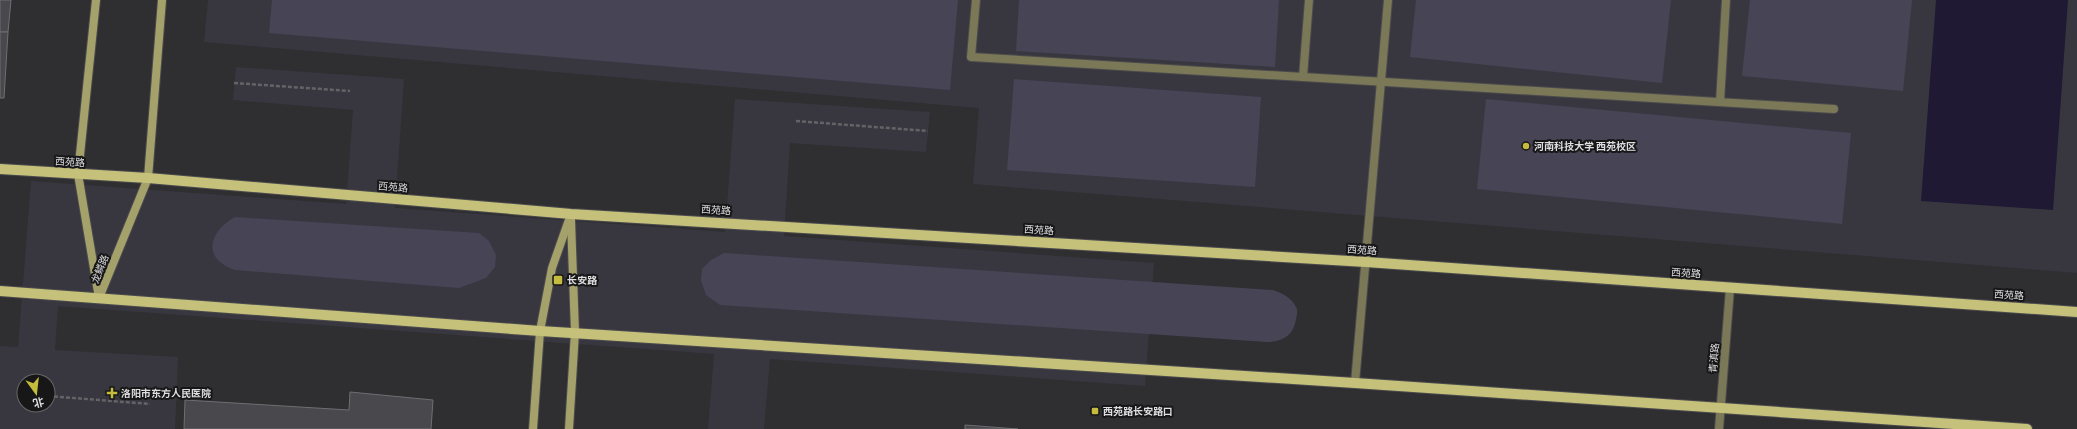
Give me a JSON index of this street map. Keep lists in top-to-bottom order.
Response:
{
  "streets": {
    "main road": ["西苑路", "龙鳞路"],
    "street": ["青滇路"]
  },
  "crossings": [
    ["西苑路", "龙鳞路"],
    ["西苑路", "青滇路"]
  ],
  "places": {
    "other": ["河南科技大学 西苑校区"],
    "transit": ["长安路", "西苑路长安路口"],
    "health": ["洛阳市东方人民医院"]
  },
  "north": "bottom"
}
